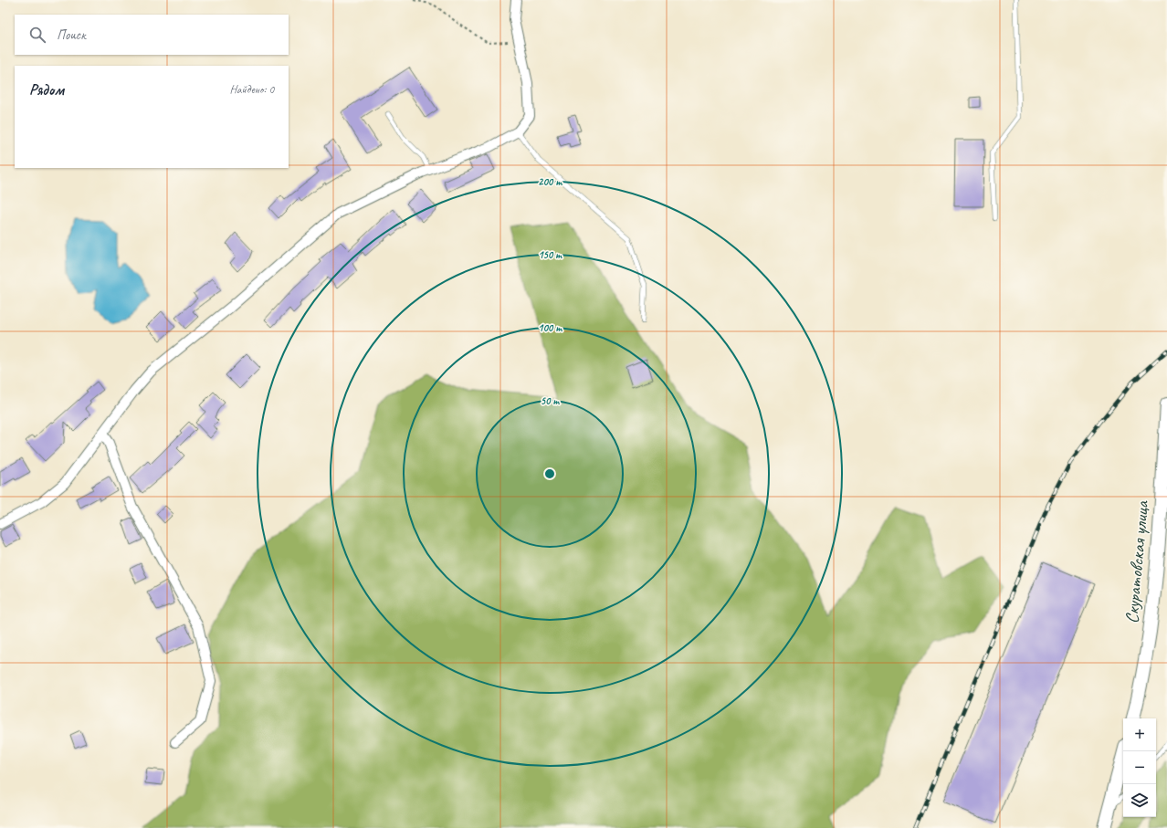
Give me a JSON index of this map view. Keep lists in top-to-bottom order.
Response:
{
  "streets": {
    "street": ["Скуратовская улица"]
  },
  "page": {
    "search": "Поиск",
    "heading": ["Рядом", "Найдено: 0"],
    "map_buttons": ["+", "−"]
  },
  "rings": [
    "200 m",
    "150 m",
    "100 m",
    "50 m"
  ]
}
